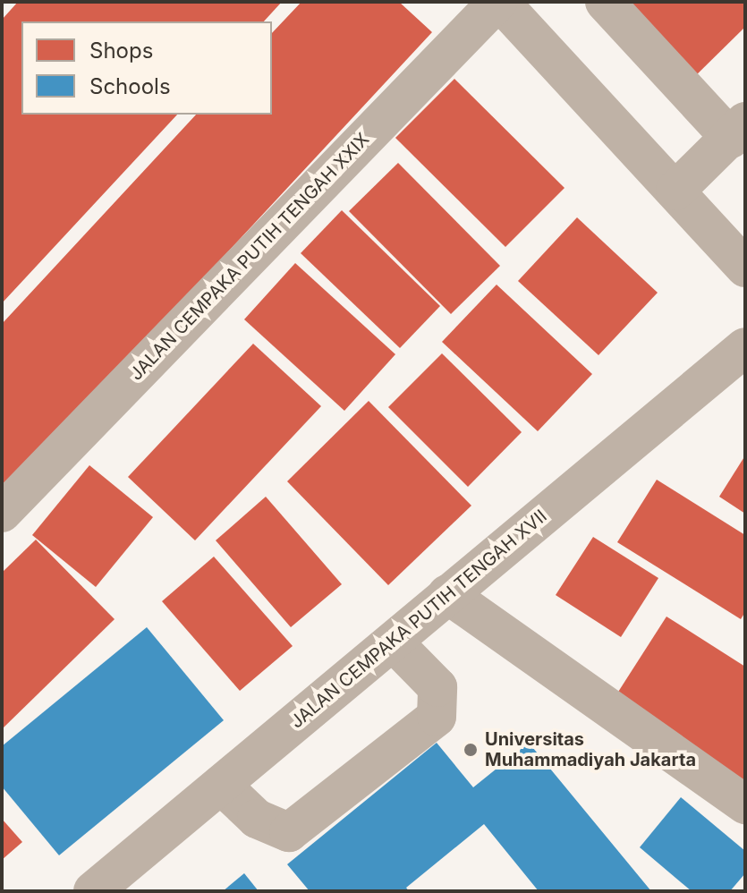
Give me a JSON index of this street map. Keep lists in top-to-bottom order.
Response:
{
  "streets": {
    "street": ["JALAN CEMPAKA PUTIH TENGAH XXIX", "JALAN CEMPAKA PUTIH TENGAH XVII"]
  },
  "places": ["Universitas Muhammadiyah Jakarta"],
  "legend": ["Shops", "Schools"]
}
